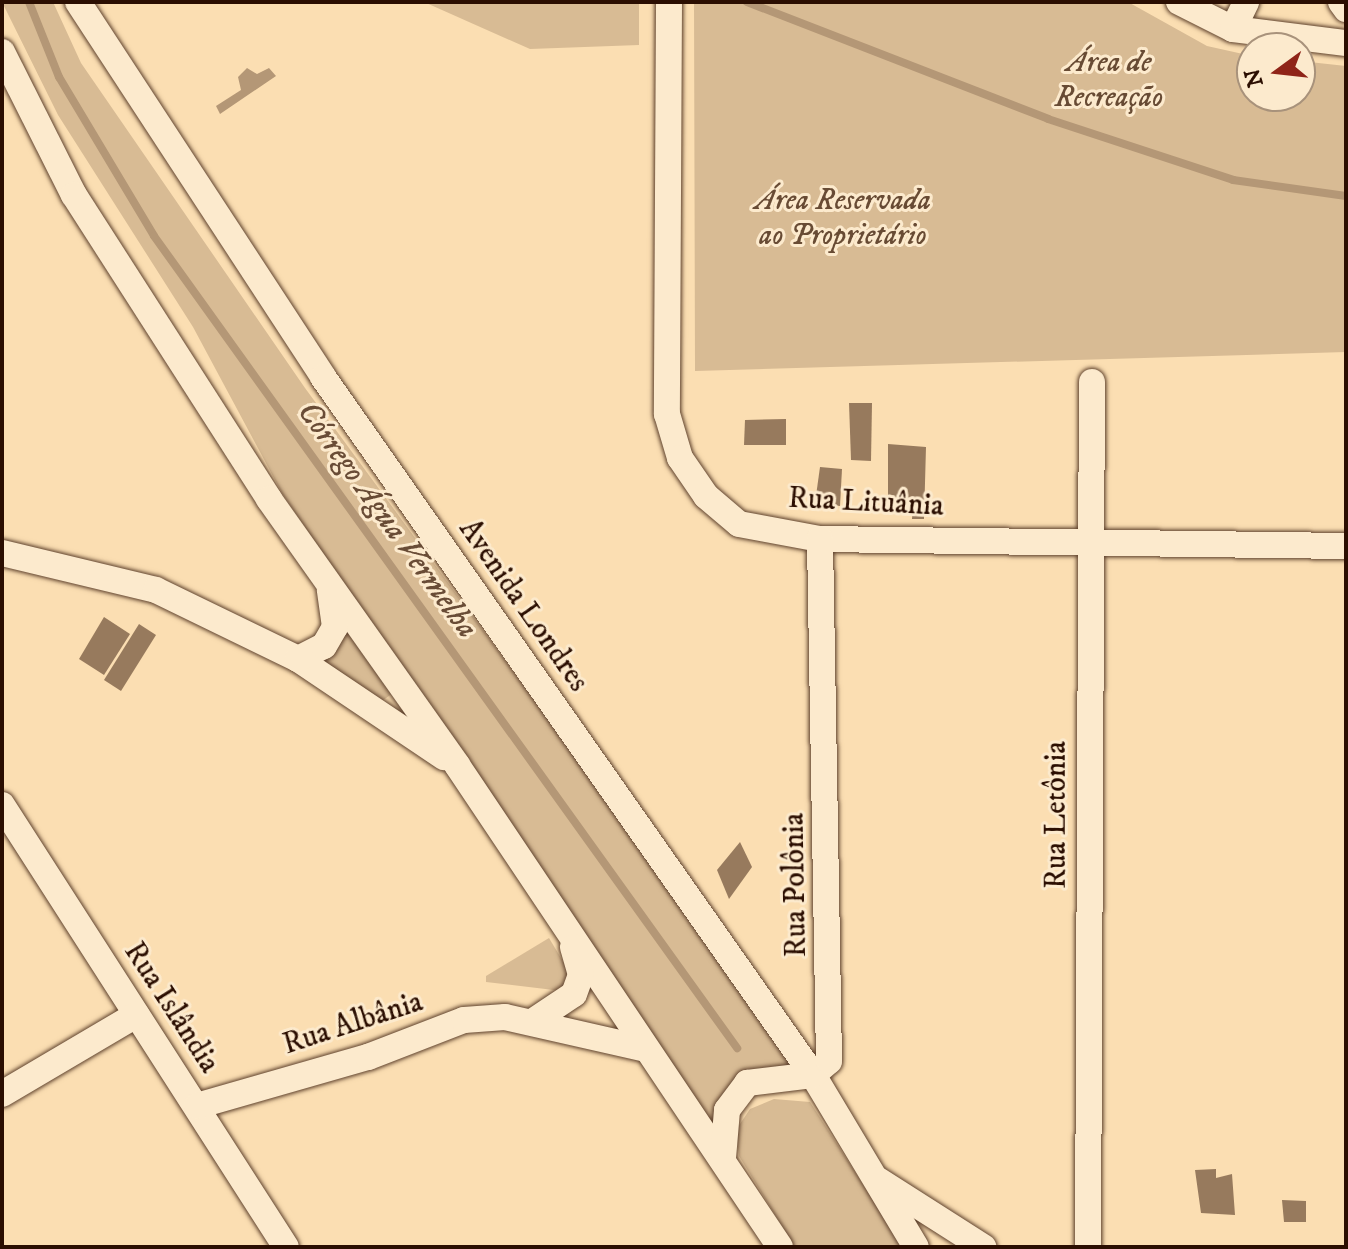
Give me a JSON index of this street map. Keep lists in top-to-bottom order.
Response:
{
  "streets": {
    "street": [
      "Rua Lituânia",
      "Avenida Londres",
      "Rua Letônia",
      "Rua Polônia",
      "Rua Islândia",
      "Rua Albânia"
    ]
  },
  "crossings": [
    ["Rua Lituânia", "Rua Letônia"],
    ["Rua Lituânia", "Rua Polônia"],
    ["Avenida Londres", "Rua Polônia"],
    ["Rua Islândia", "Rua Albânia"]
  ],
  "water": ["Córrego Água Vermelha"],
  "parks": ["Área de Recreação", "Área Reservada ao Proprietário"],
  "north": "left"
}
